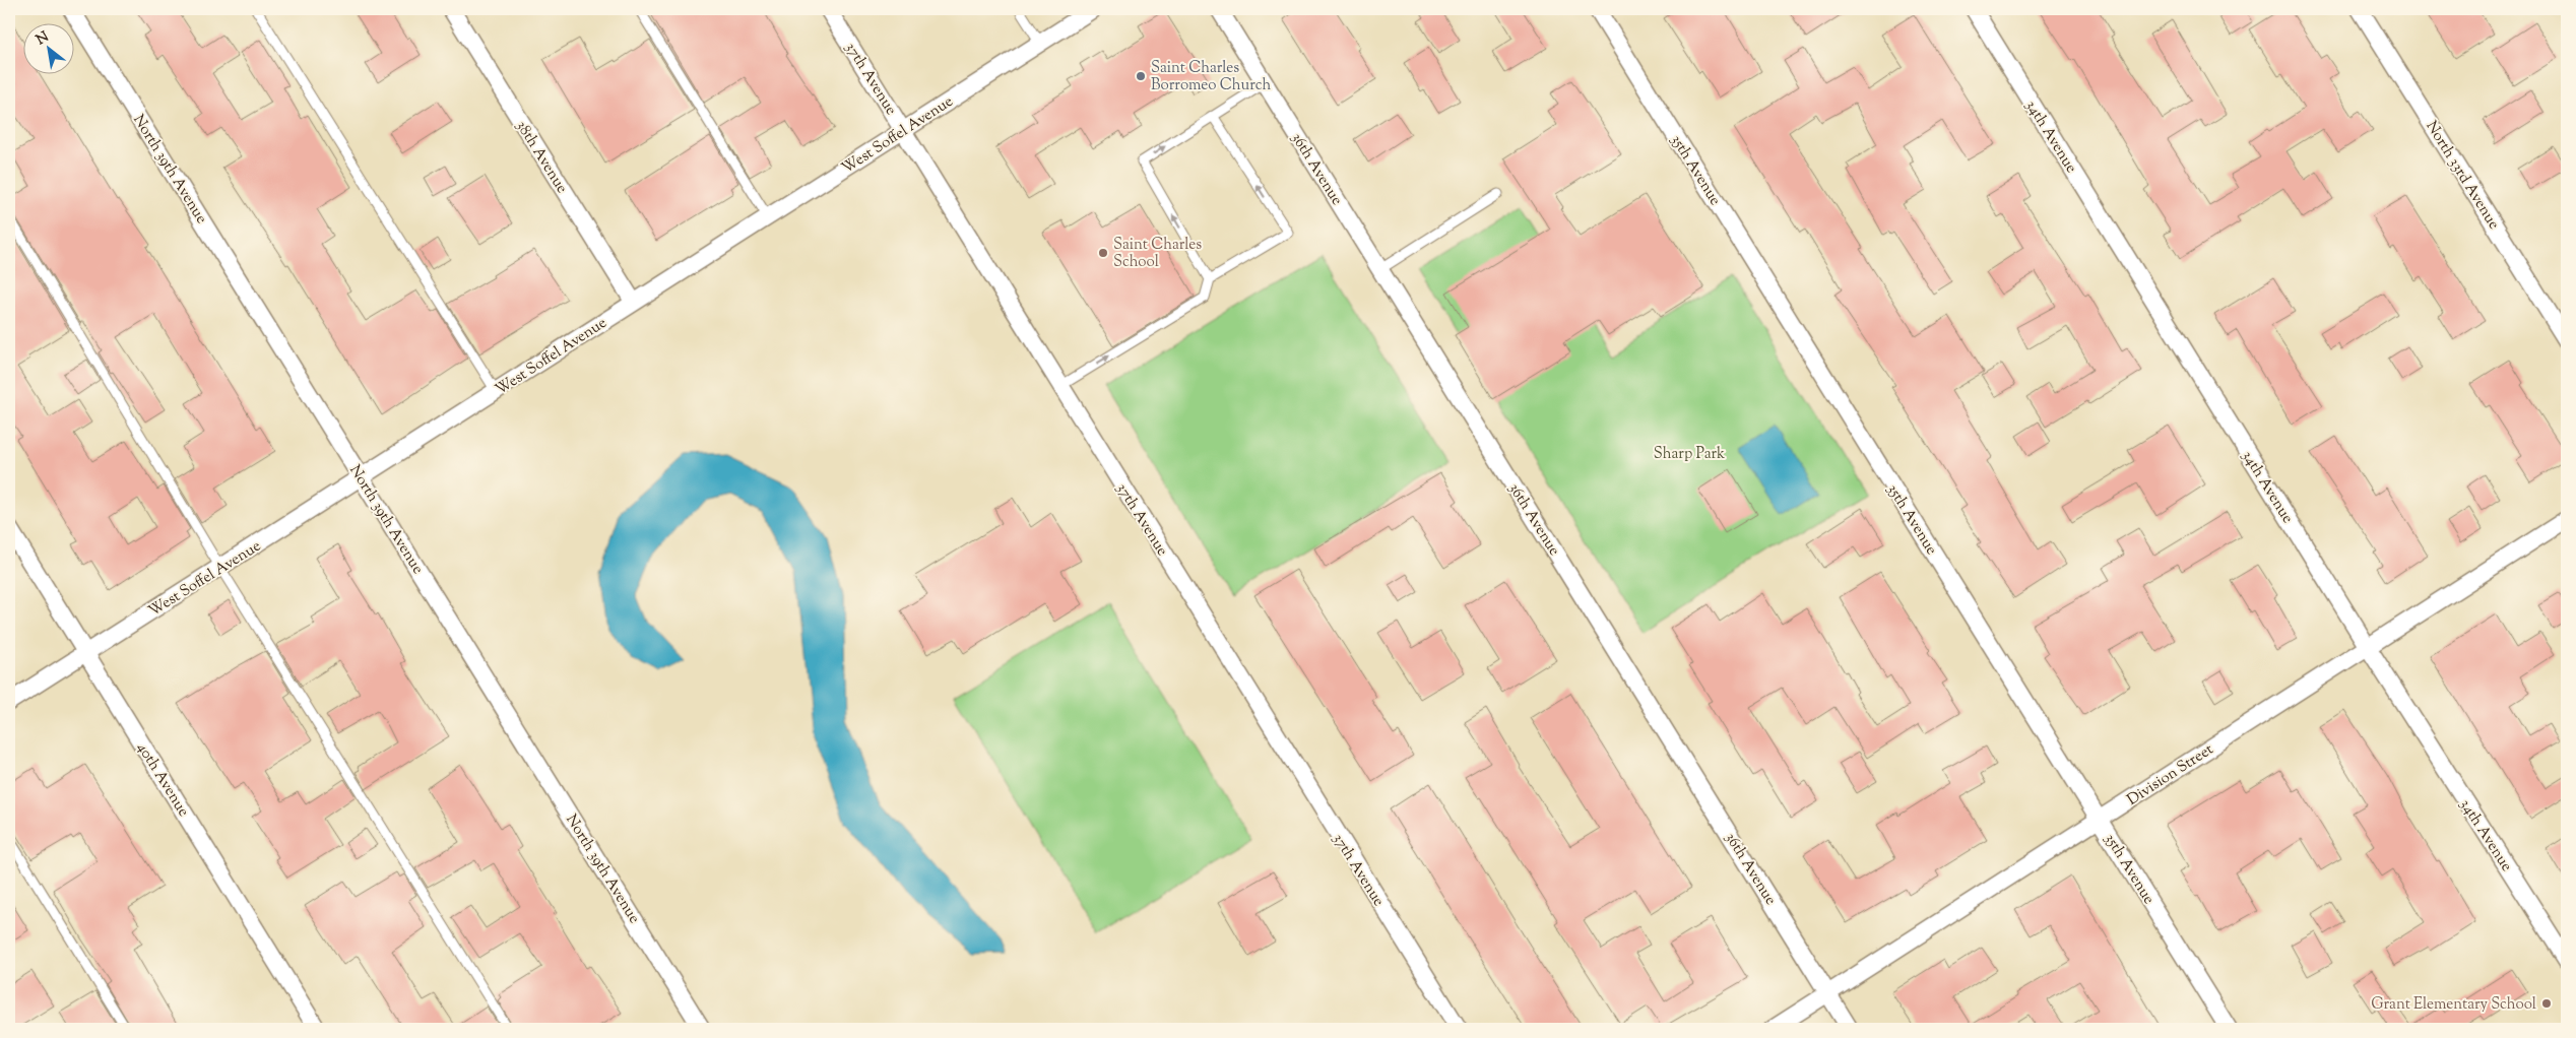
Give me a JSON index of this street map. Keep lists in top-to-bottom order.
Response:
{
  "streets": {
    "street": [
      "37th Avenue",
      "West Soffel Avenue",
      "34th Avenue",
      "38th Avenue",
      "North 39th Avenue",
      "36th Avenue",
      "35th Avenue",
      "North 33rd Avenue",
      "Division Street",
      "40th Avenue"
    ]
  },
  "crossings": [
    ["37th Avenue", "West Soffel Avenue"],
    ["West Soffel Avenue", "38th Avenue"],
    ["West Soffel Avenue", "North 39th Avenue"],
    ["West Soffel Avenue", "40th Avenue"],
    ["34th Avenue", "Division Street"],
    ["36th Avenue", "Division Street"],
    ["35th Avenue", "Division Street"]
  ],
  "parks": ["Sharp Park"],
  "places": ["Saint Charles Borromeo Church", "Saint Charles School", "Grant Elementary School"],
  "north": "top left"
}
